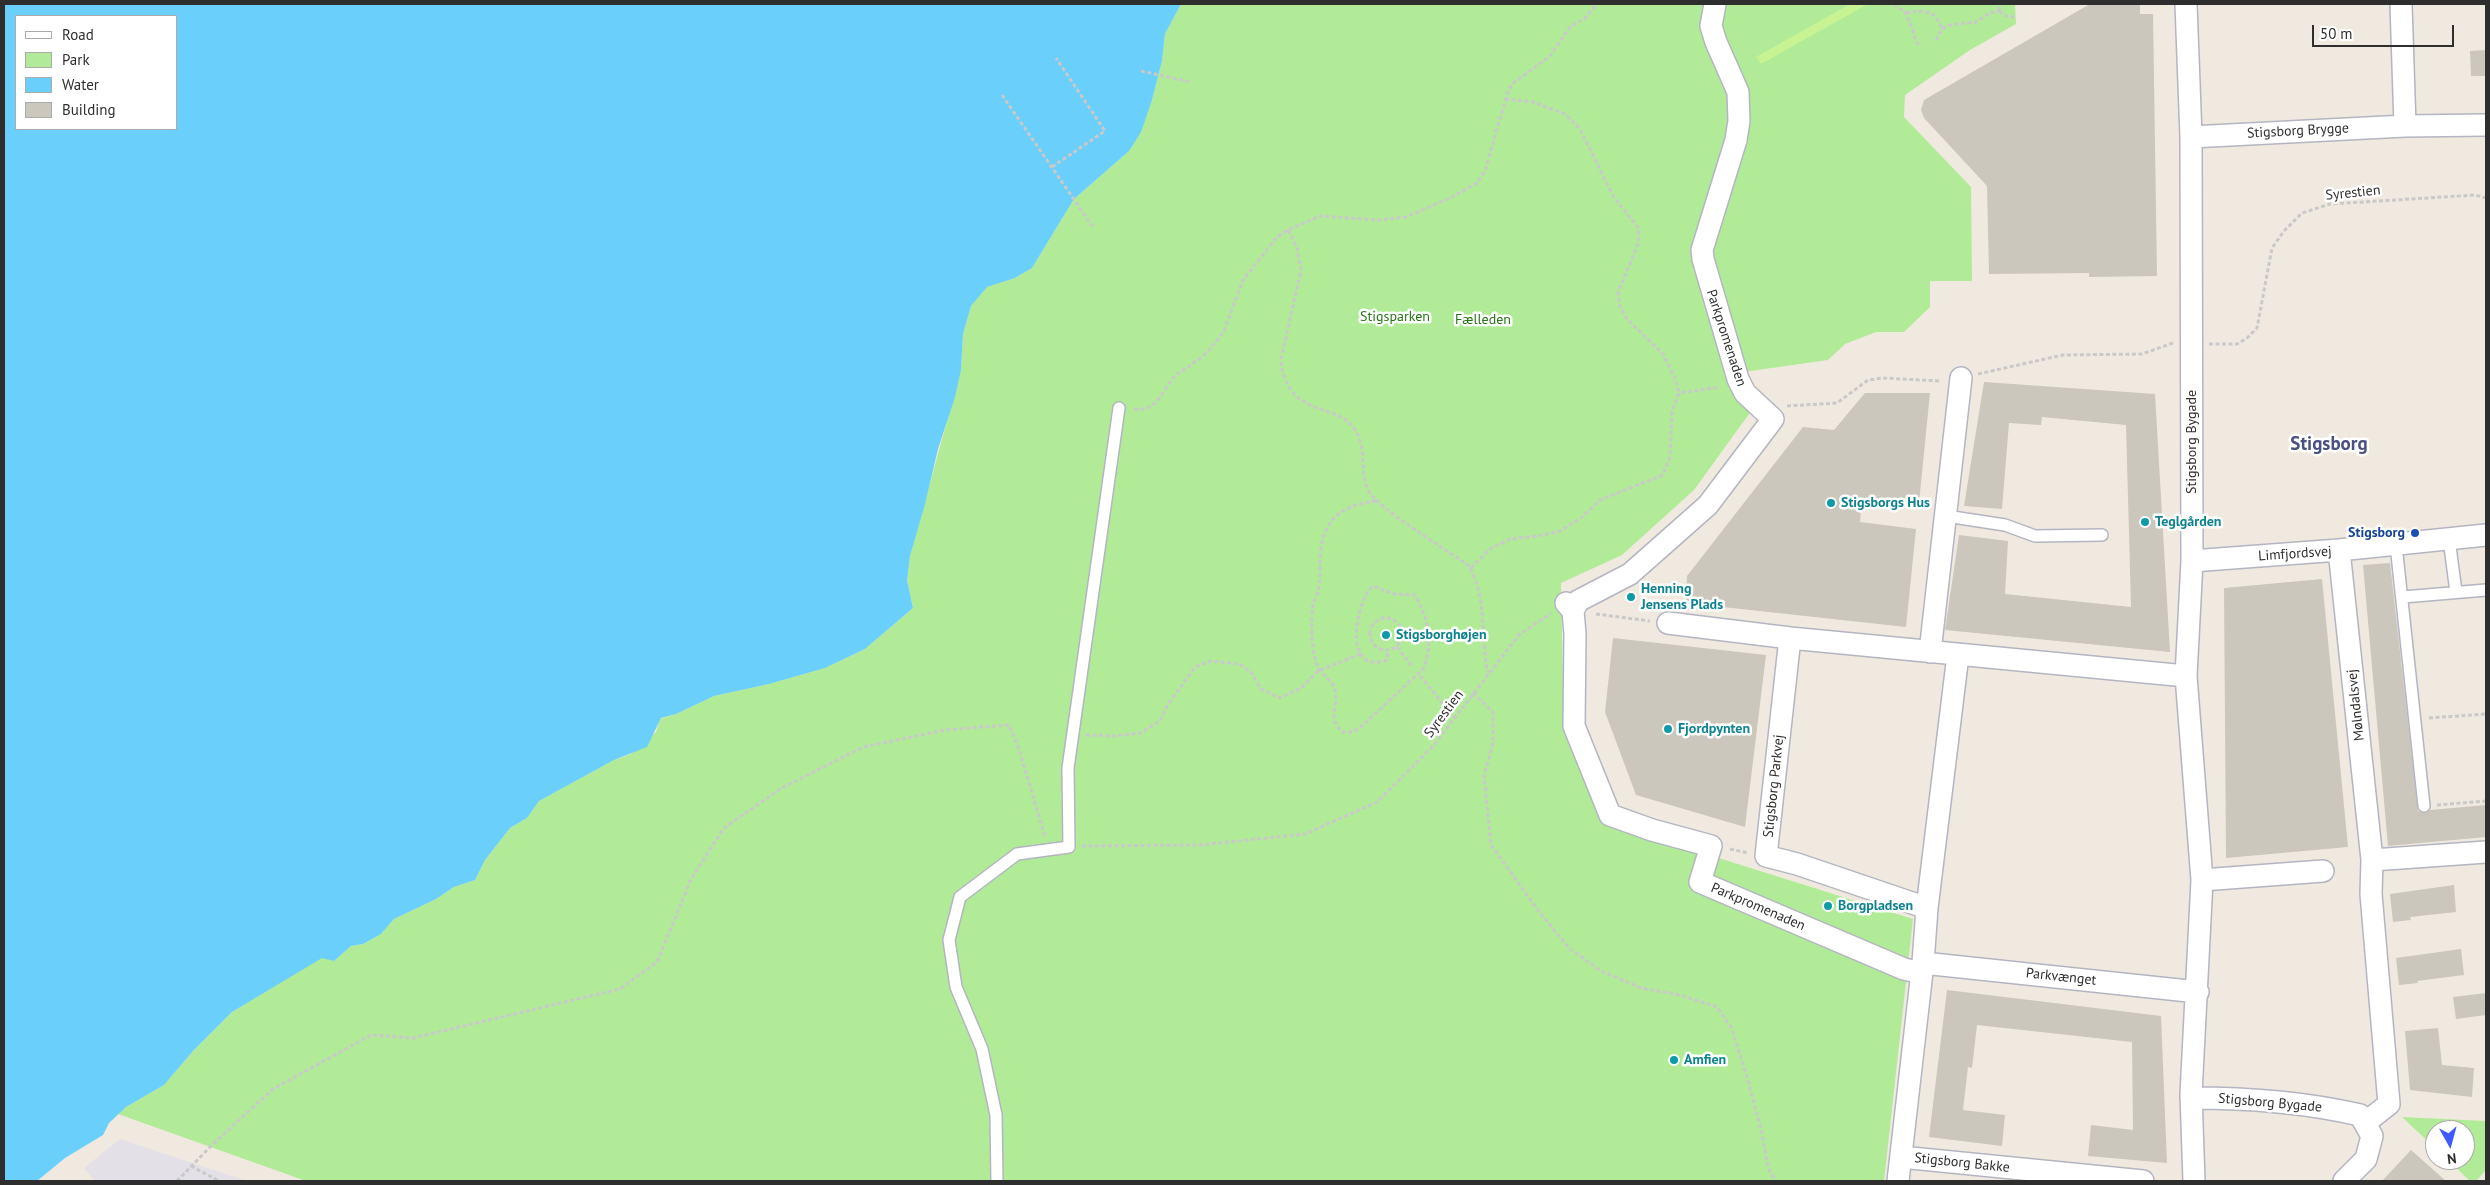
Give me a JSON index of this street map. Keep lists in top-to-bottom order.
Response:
{
  "streets": {
    "street": [
      "Stigsborg Brygge",
      "Parkpromenaden",
      "Stigsborg Bygade",
      "Limfjordsvej",
      "Mølndalsvej",
      "Stigsborg Parkvej",
      "Parkvænget",
      "Stigsborg Bakke"
    ],
    "path": ["Syrestien"]
  },
  "crossings": [
    ["Stigsborg Brygge", "Stigsborg Bygade"],
    ["Syrestien", "Parkpromenaden"],
    ["Syrestien", "Stigsborg Bygade"],
    ["Parkpromenaden", "Parkvænget"],
    ["Parkpromenaden", "Stigsborg Bakke"],
    ["Stigsborg Bygade", "Limfjordsvej"],
    ["Stigsborg Bygade", "Mølndalsvej"],
    ["Stigsborg Bygade", "Parkvænget"],
    ["Limfjordsvej", "Mølndalsvej"],
    ["Parkvænget", "Stigsborg Bakke"]
  ],
  "districts": ["Stigsborg"],
  "parks": ["Stigsparken", "Fælleden"],
  "places": [
    "Stigsborgs Hus",
    "Teglgården",
    "Stigsborg",
    "Henning Jensens Plads",
    "Stigsborghøjen",
    "Fjordpynten",
    "Borgpladsen",
    "Amfien"
  ],
  "legend": [
    "Road",
    "Park",
    "Water",
    "Building"
  ],
  "scale_bar": "50 m",
  "north": "bottom"
}
